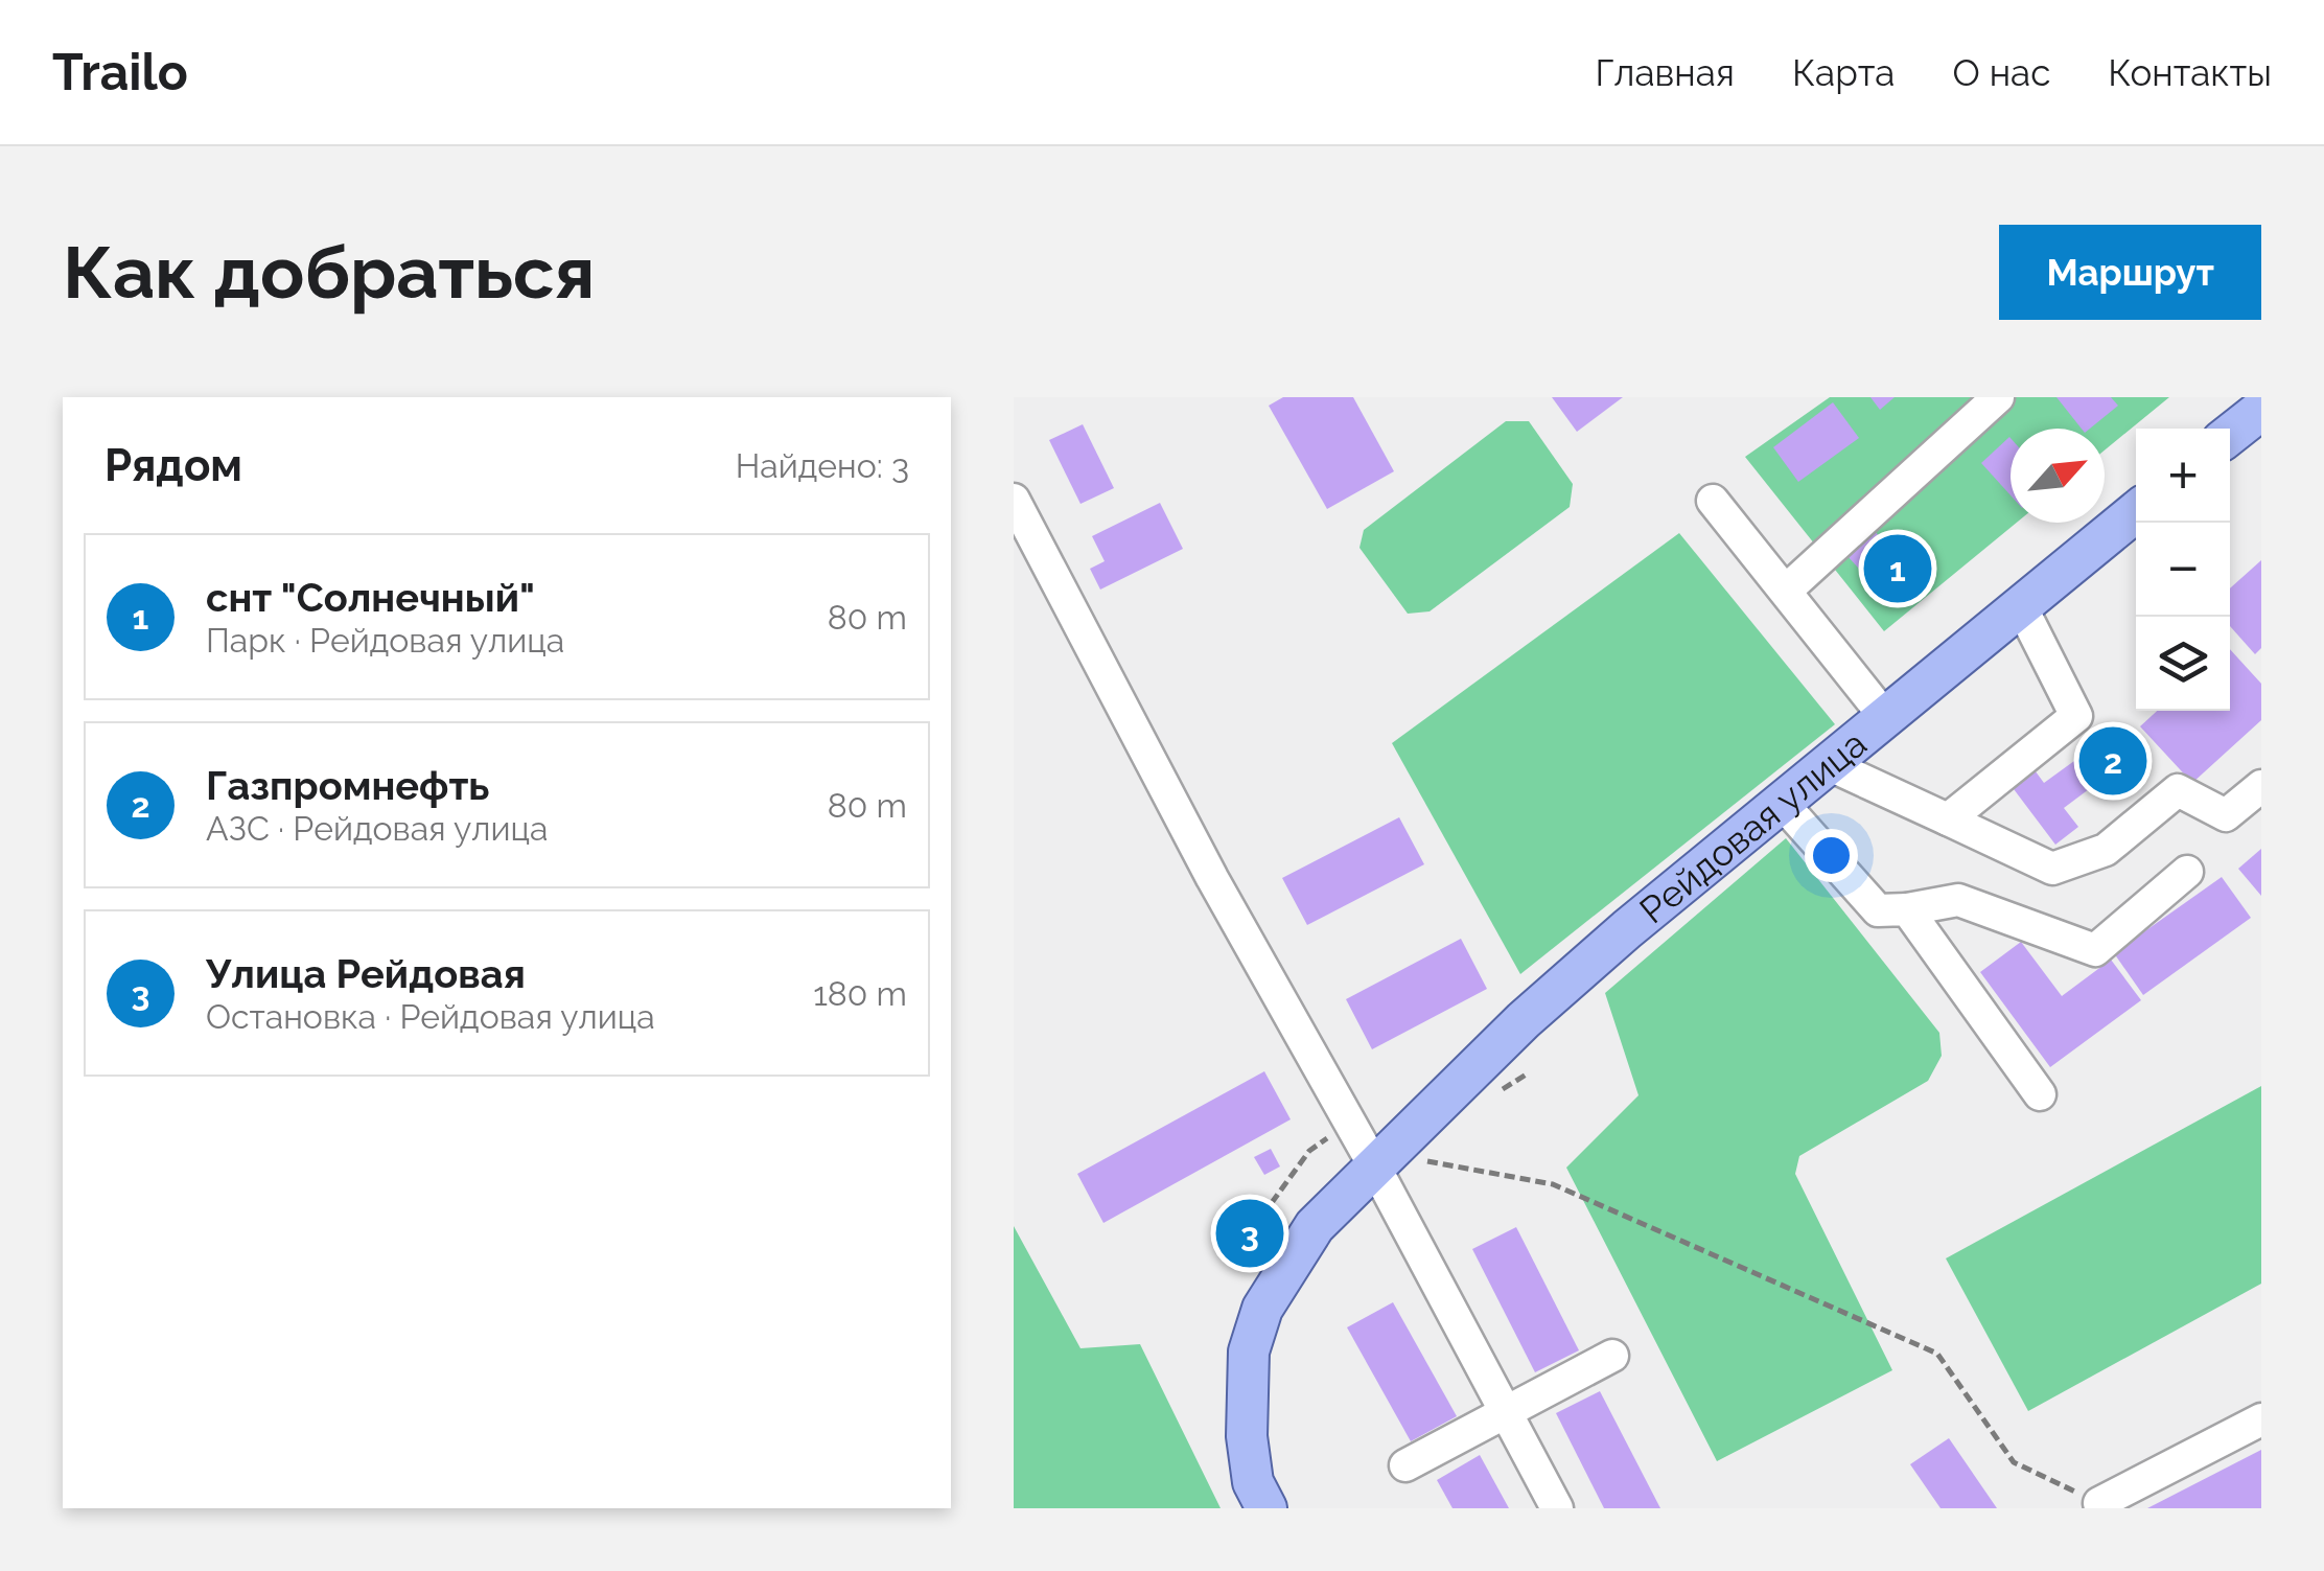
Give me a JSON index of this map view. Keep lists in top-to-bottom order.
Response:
{
  "streets": {
    "main road": ["Рейдовая улица"]
  },
  "north": "top right",
  "page": {
    "header": "Trailo",
    "nav": [
      "Главная",
      "Карта",
      "О нас",
      "Контакты"
    ],
    "buttons": "Маршрут",
    "title": "Как добраться",
    "heading": ["Рядом", "Найдено: 3"],
    "map_buttons": ["+", "−"],
    "pins": ["1", "2", "3"],
    "list": [
      {
        "mark": "1",
        "name": "снт \"Солнечный\"",
        "note": "Парк · Рейдовая улица",
        "value": "80 m"
      },
      {
        "mark": "2",
        "name": "Газпромнефть",
        "note": "АЗС · Рейдовая улица",
        "value": "80 m"
      },
      {
        "mark": "3",
        "name": "Улица Рейдовая",
        "note": "Остановка · Рейдовая улица",
        "value": "180 m"
      }
    ]
  }
}
